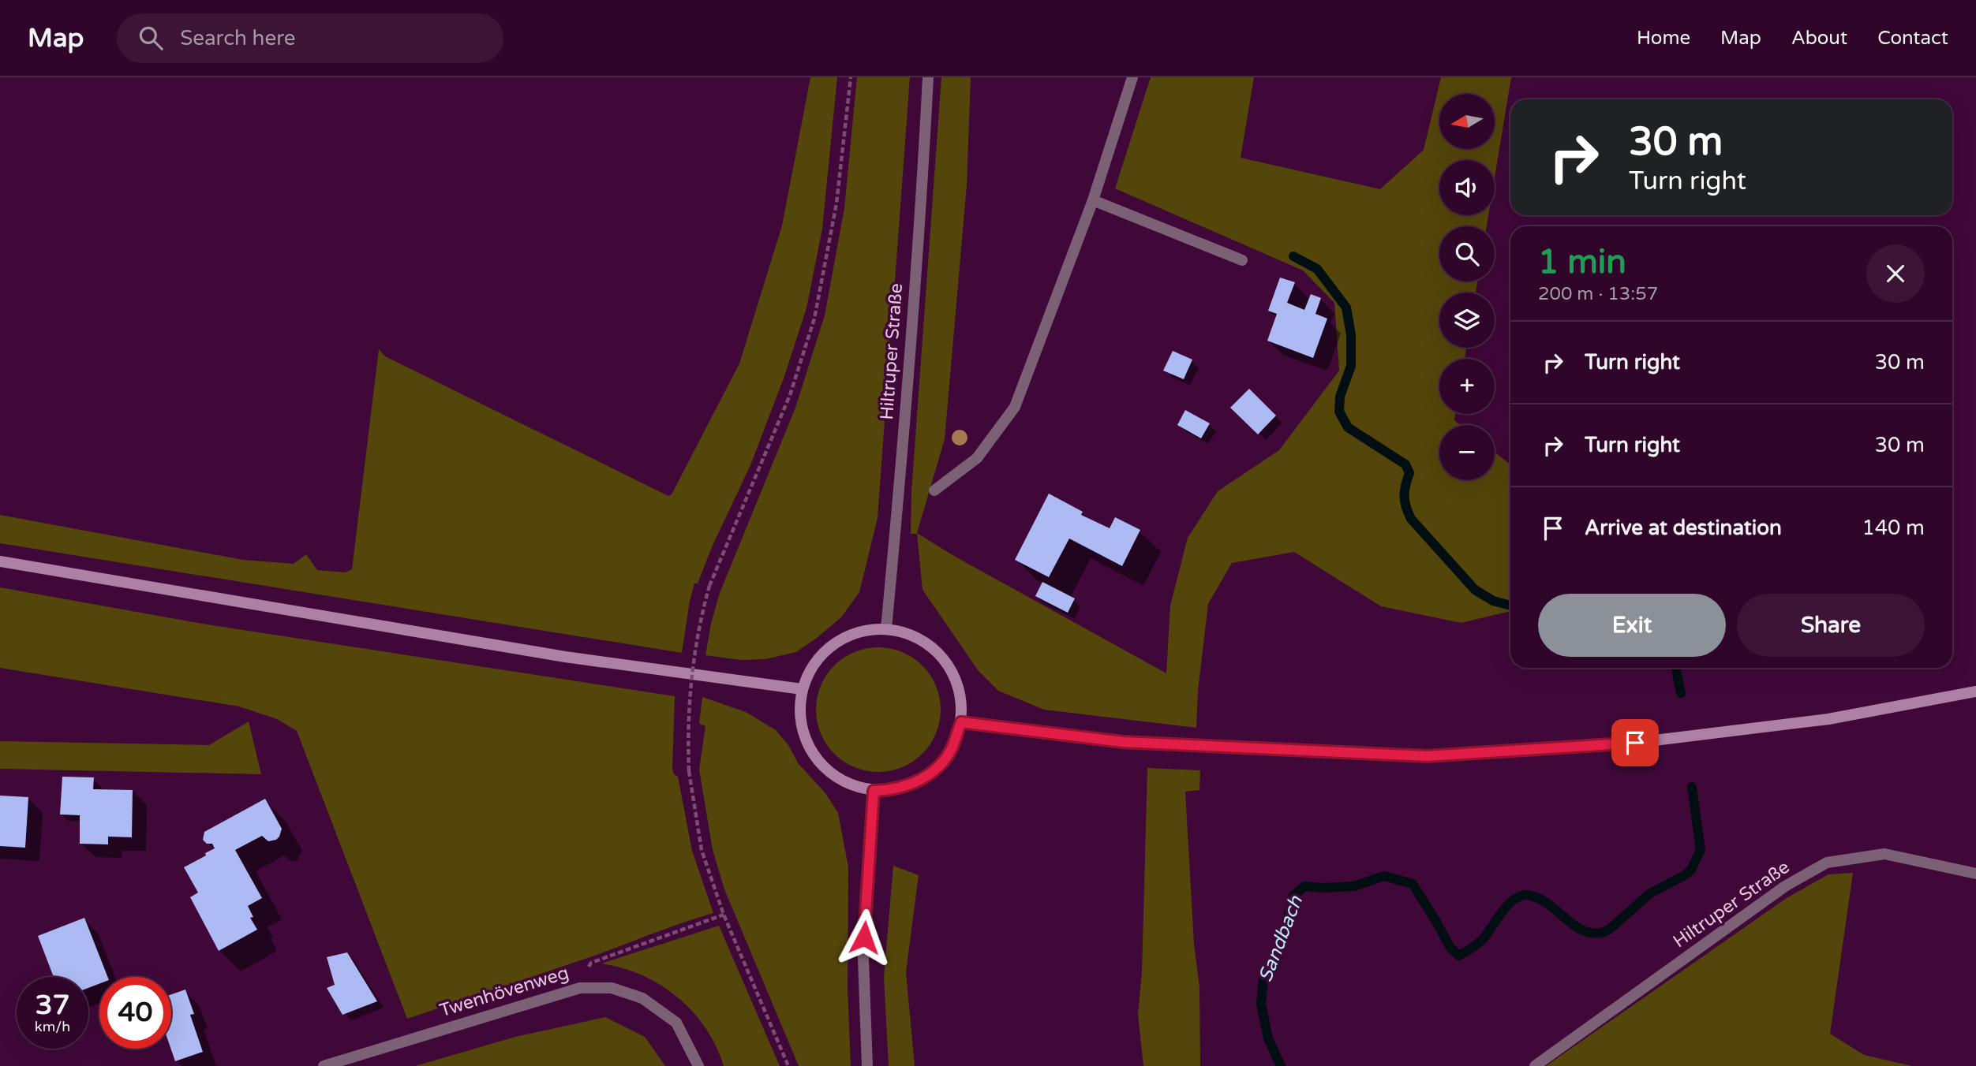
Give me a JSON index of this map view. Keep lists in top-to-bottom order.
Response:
{
  "streets": {
    "street": ["Hiltruper Straße", "Twenhövenweg"]
  },
  "water": ["Sandbach"],
  "north": "left",
  "page": {
    "header": "Map",
    "search": "Search here",
    "nav": [
      "Home",
      "Map",
      "About",
      "Contact"
    ],
    "map_buttons": ["+", "−"],
    "turn": ["30 m", "Turn right"],
    "heading": ["1 min", "200 m · 13:57"],
    "list": [
      {
        "name": "Turn right",
        "value": "30 m"
      },
      {
        "name": "Turn right",
        "value": "30 m"
      },
      {
        "name": "Arrive at destination",
        "value": "140 m"
      }
    ],
    "buttons": ["Exit", "Share"],
    "speed": "37 km/h",
    "limit": "40"
  }
}
